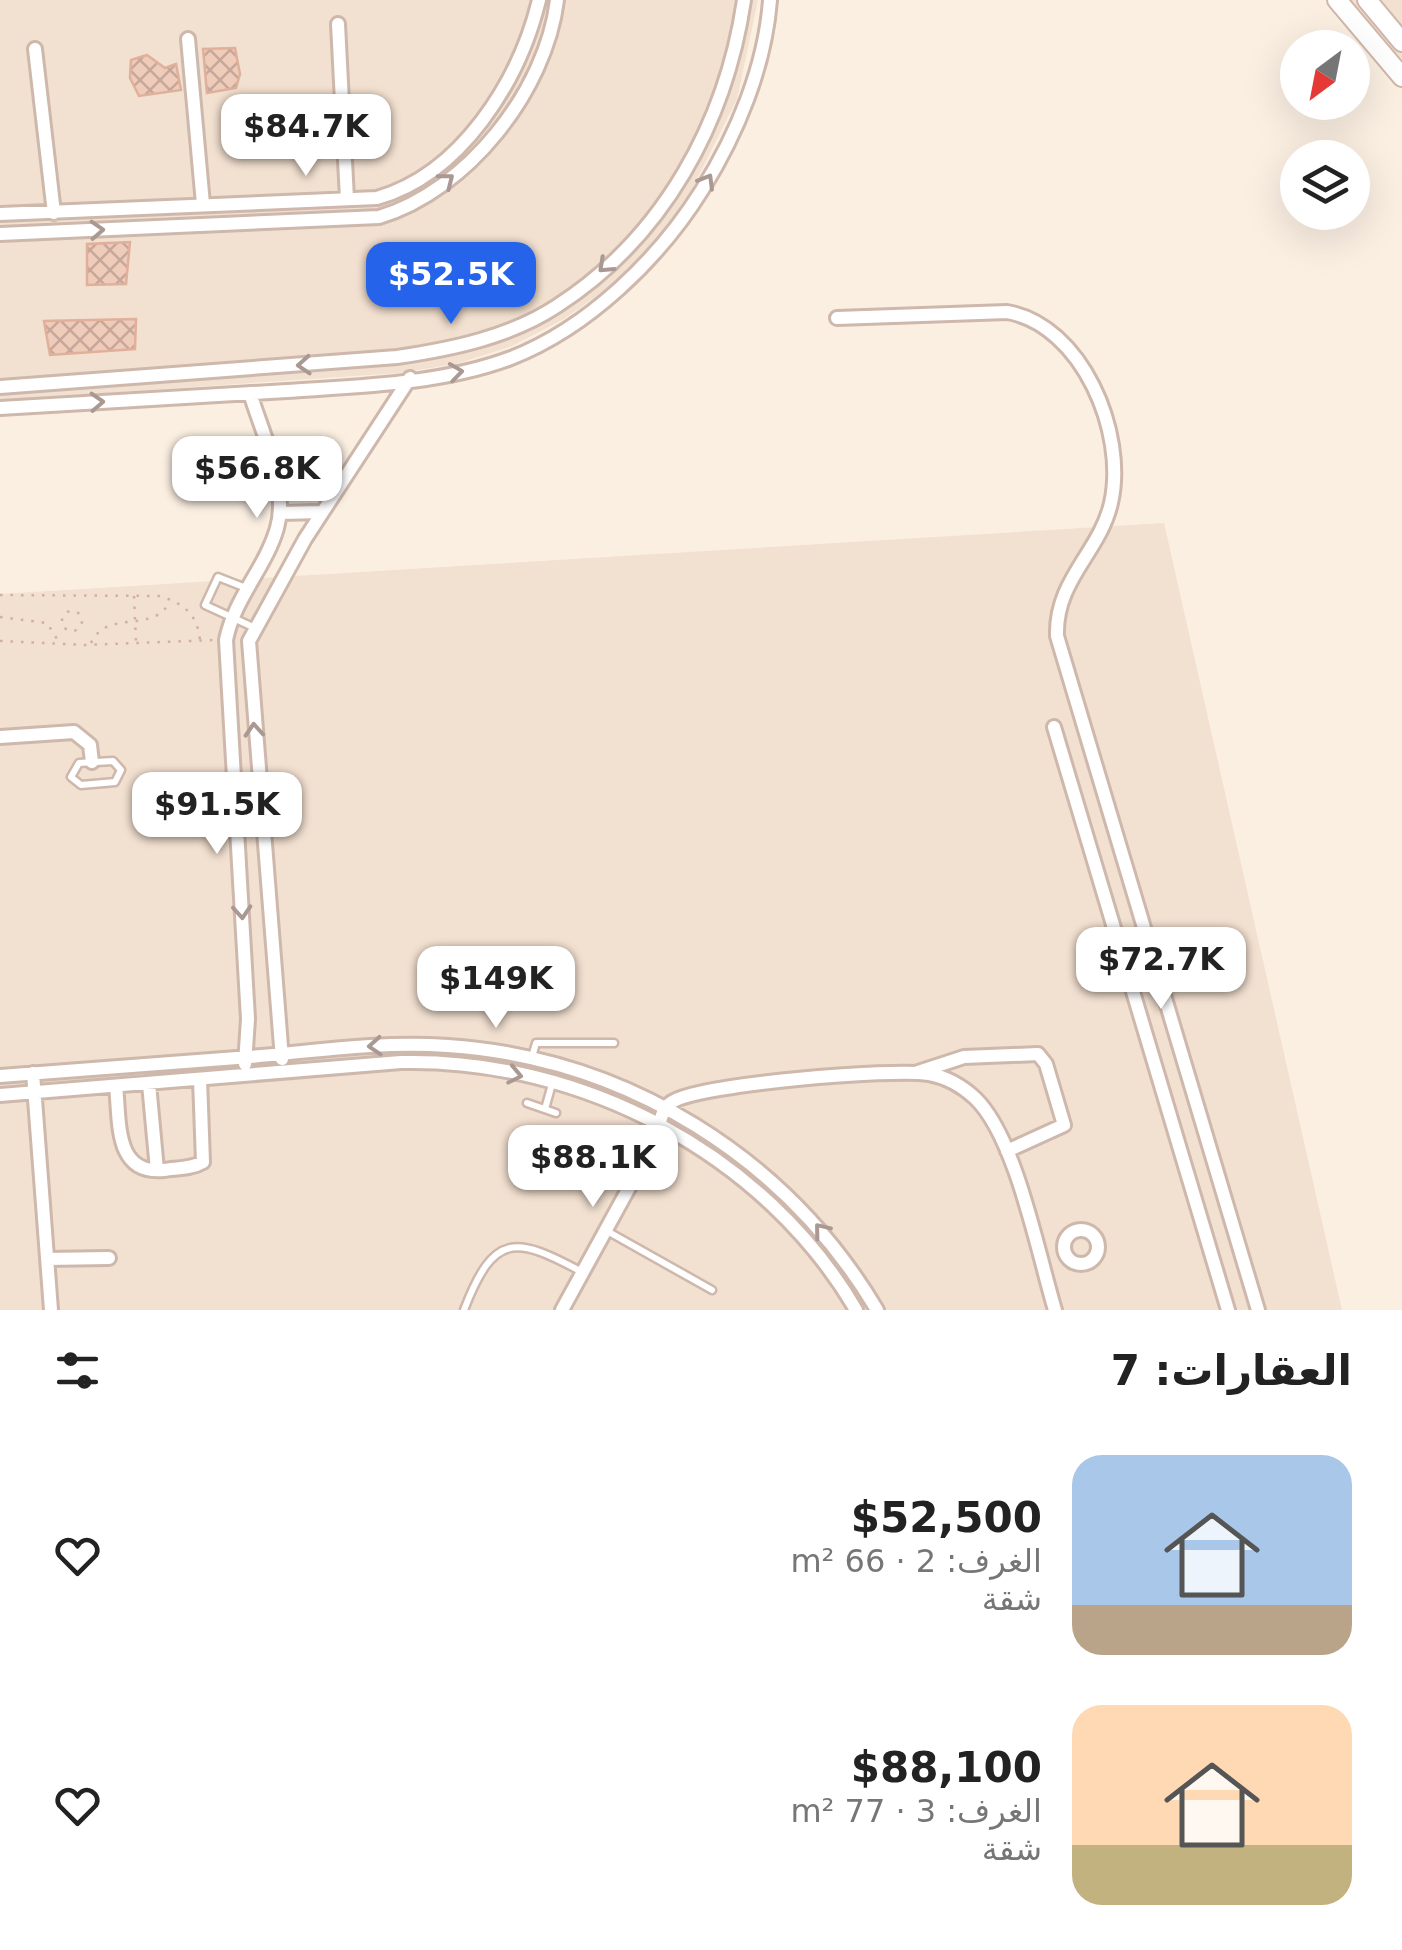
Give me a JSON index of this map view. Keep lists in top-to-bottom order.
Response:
{
  "north": "bottom left",
  "page": {
    "price": [
      "$84.7K",
      "$52.5K",
      "$56.8K",
      "$91.5K",
      "$72.7K",
      "$149K",
      "$88.1K"
    ],
    "heading": "العقارات: 7",
    "list": [
      {
        "name": "$52,500",
        "note": "الغرف: 2 · 66 m² · شقة"
      },
      {
        "name": "$88,100",
        "note": "الغرف: 3 · 77 m² · شقة"
      }
    ]
  }
}
